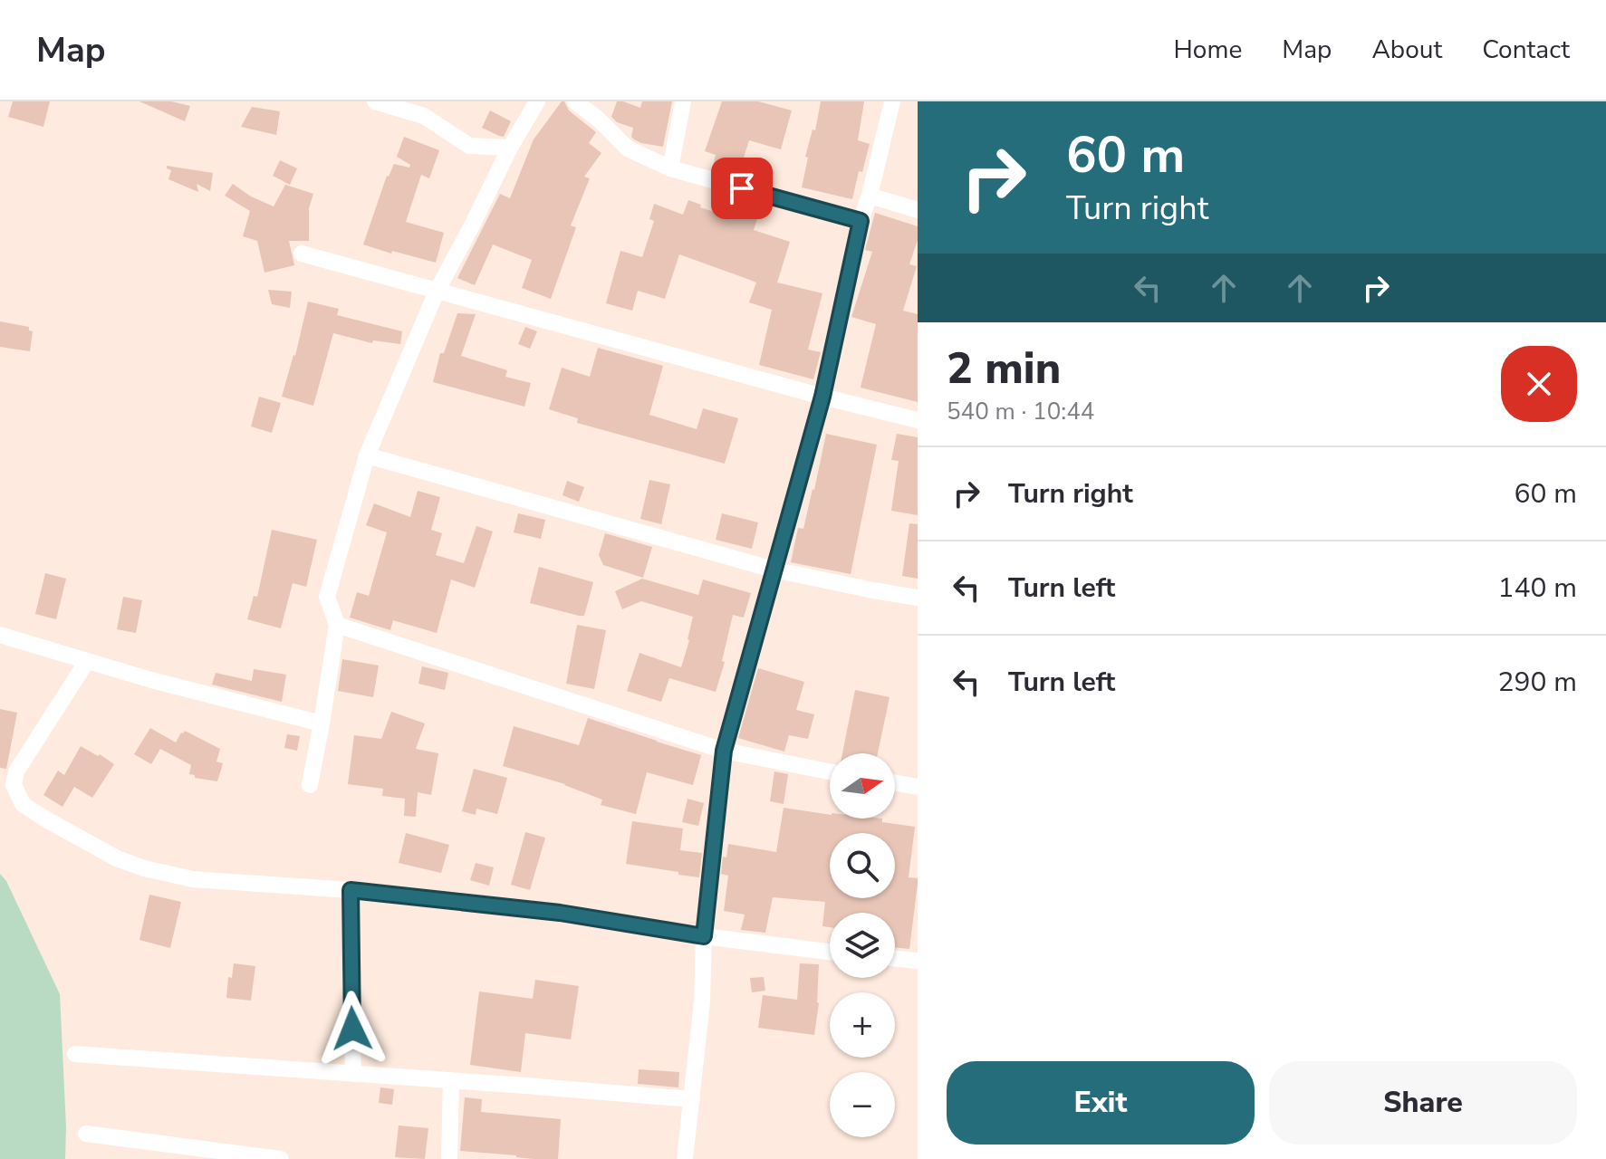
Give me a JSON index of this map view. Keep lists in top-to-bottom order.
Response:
{
  "north": "right",
  "page": {
    "header": "Map",
    "nav": [
      "Home",
      "Map",
      "About",
      "Contact"
    ],
    "turn": ["60 m", "Turn right"],
    "heading": ["2 min", "540 m · 10:44"],
    "list": [
      {
        "name": "Turn right",
        "value": "60 m"
      },
      {
        "name": "Turn left",
        "value": "140 m"
      },
      {
        "name": "Turn left",
        "value": "290 m"
      }
    ],
    "map_buttons": ["+", "−"],
    "buttons": ["Exit", "Share"]
  }
}
